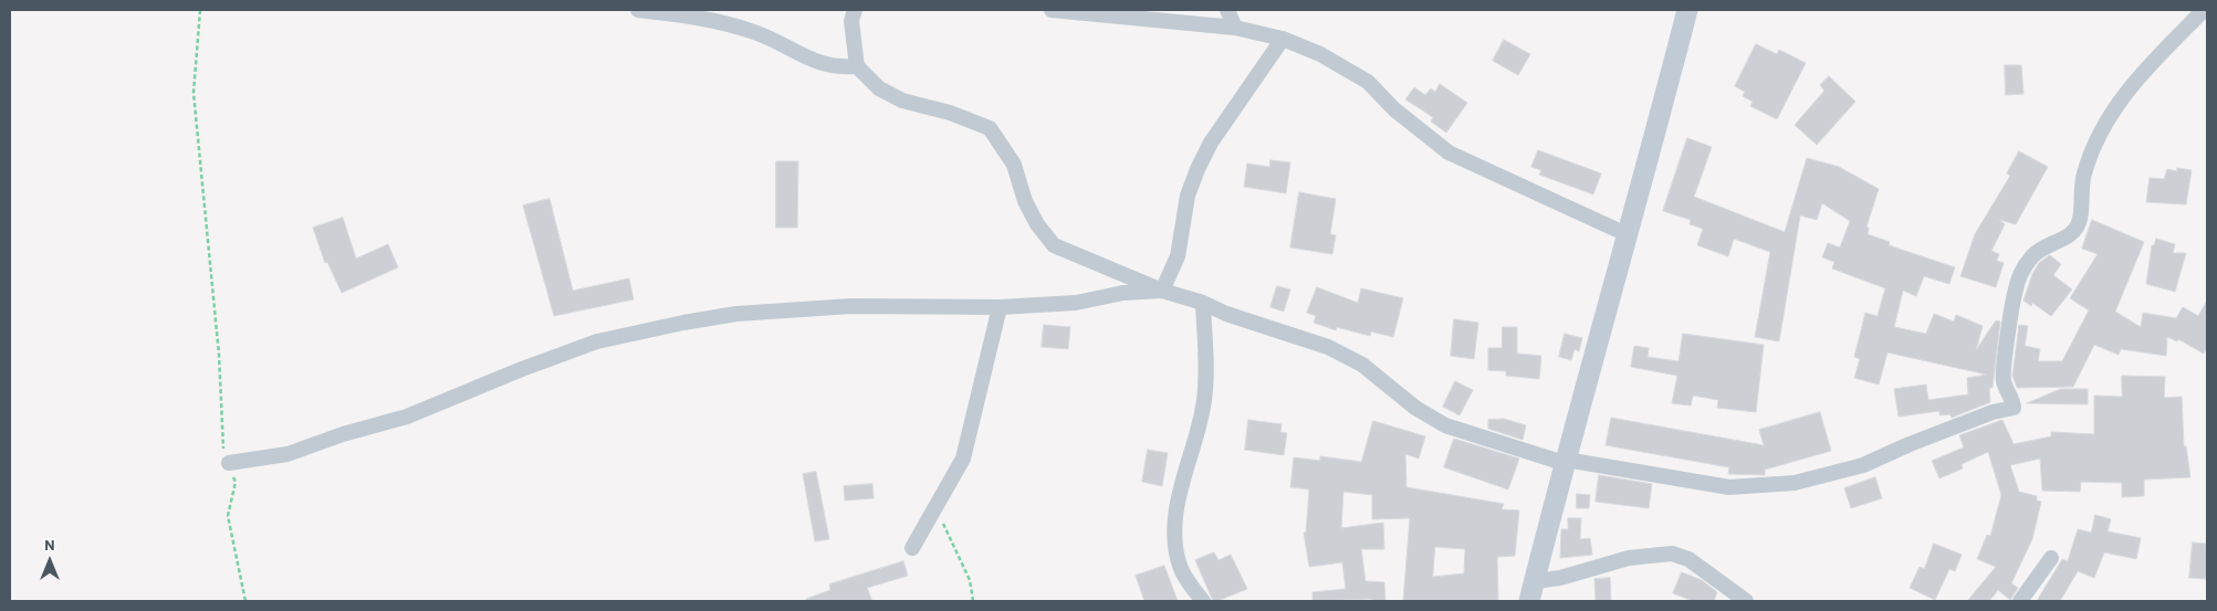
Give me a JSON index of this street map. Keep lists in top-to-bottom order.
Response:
{
  "north": "top"
}
